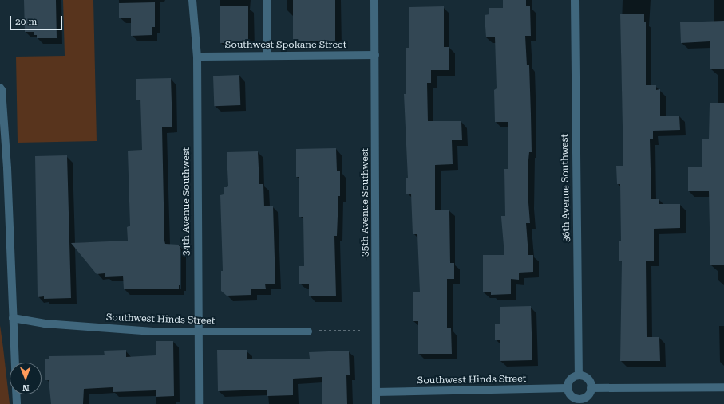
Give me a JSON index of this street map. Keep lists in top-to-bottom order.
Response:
{
  "streets": {
    "street": [
      "Southwest Spokane Street",
      "36th Avenue Southwest",
      "34th Avenue Southwest",
      "35th Avenue Southwest",
      "Southwest Hinds Street"
    ]
  },
  "crossings": [
    ["Southwest Spokane Street", "34th Avenue Southwest"],
    ["Southwest Spokane Street", "35th Avenue Southwest"],
    ["36th Avenue Southwest", "Southwest Hinds Street"],
    ["34th Avenue Southwest", "Southwest Hinds Street"],
    ["35th Avenue Southwest", "Southwest Hinds Street"]
  ],
  "scale_bar": "20 m",
  "north": "bottom"
}
